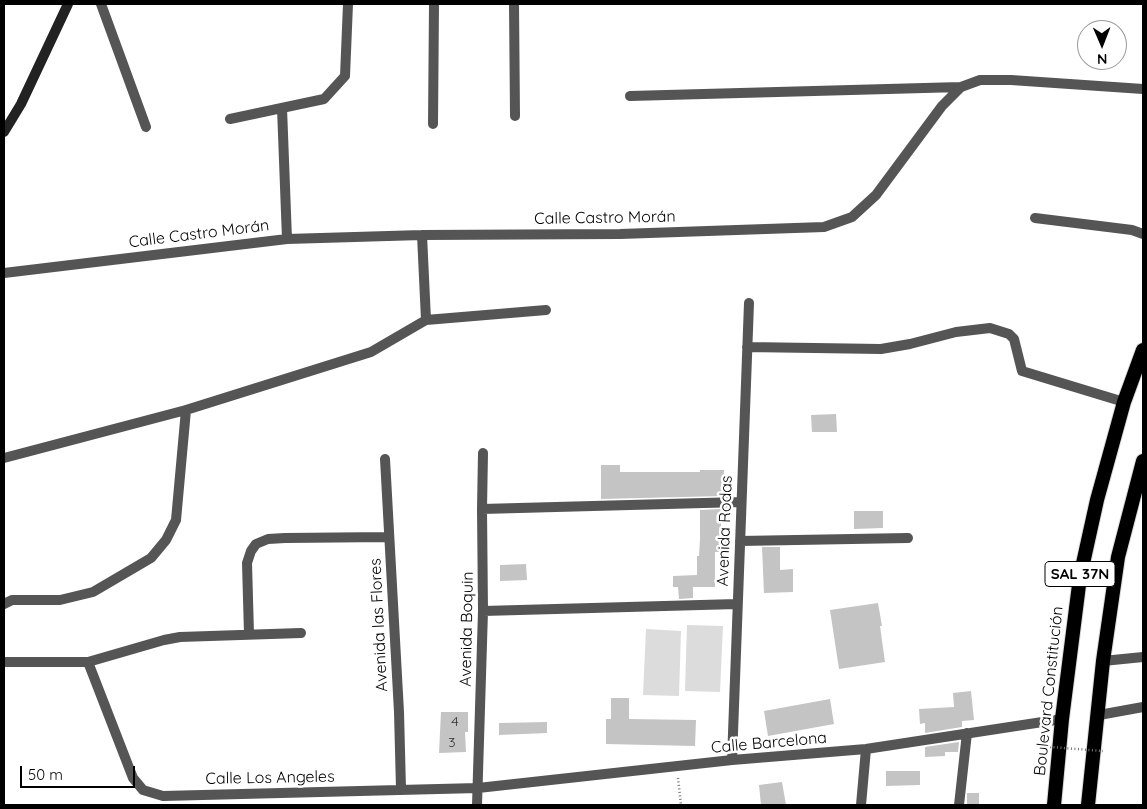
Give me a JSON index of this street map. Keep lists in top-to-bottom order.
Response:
{
  "streets": {
    "highway": ["SAL 37N", "Boulevard Constitución"],
    "street": [
      "Calle Castro Morán",
      "Avenida Rodas",
      "Avenida las Flores",
      "Avenida Boquin",
      "Calle Barcelona",
      "Calle Los Angeles"
    ]
  },
  "crossings": [
    ["Avenida Rodas", "Calle Barcelona"],
    ["Avenida las Flores", "Calle Los Angeles"],
    ["Avenida Boquin", "Calle Barcelona"],
    ["Avenida Boquin", "Calle Los Angeles"],
    ["Boulevard Constitución", "Calle Barcelona"],
    ["Calle Barcelona", "Calle Los Angeles"]
  ],
  "house_numbers": ["4", "3"],
  "scale_bar": "50 m",
  "north": "bottom"
}
